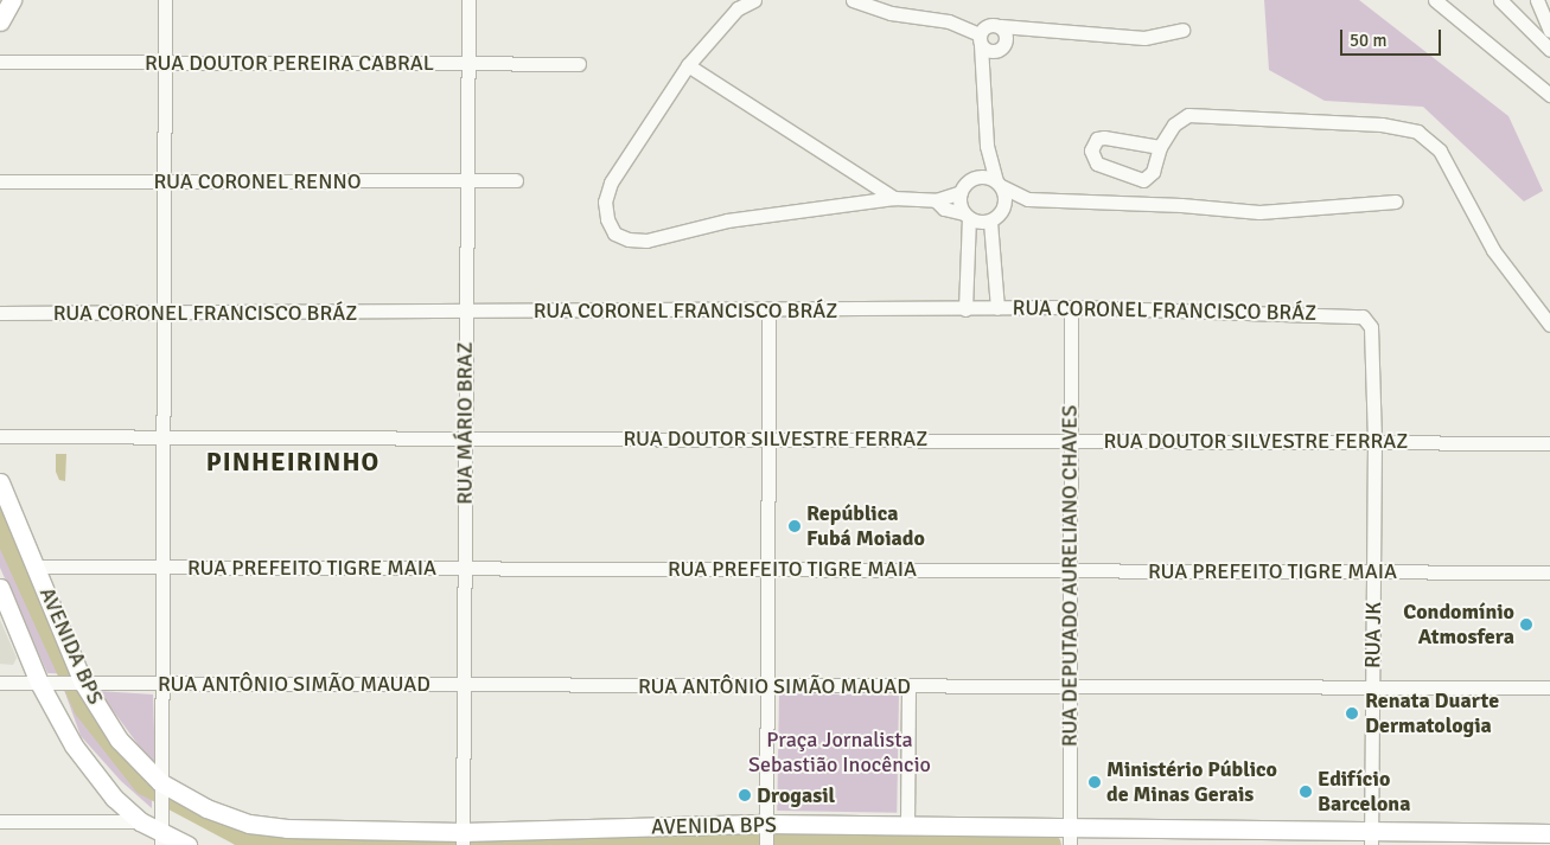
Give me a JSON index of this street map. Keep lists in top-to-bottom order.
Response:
{
  "streets": {
    "main road": ["AVENIDA BPS"],
    "street": [
      "RUA DOUTOR PEREIRA CABRAL",
      "RUA CORONEL RENNO",
      "RUA CORONEL FRANCISCO BRÁZ",
      "RUA MÁRIO BRAZ",
      "RUA DOUTOR SILVESTRE FERRAZ",
      "RUA PREFEITO TIGRE MAIA",
      "RUA DEPUTADO AURELIANO CHAVES",
      "RUA JK",
      "RUA ANTÔNIO SIMÃO MAUAD"
    ]
  },
  "crossings": [
    ["RUA DOUTOR PEREIRA CABRAL", "RUA MÁRIO BRAZ"],
    ["RUA CORONEL RENNO", "RUA MÁRIO BRAZ"],
    ["RUA CORONEL FRANCISCO BRÁZ", "RUA MÁRIO BRAZ"],
    ["RUA CORONEL FRANCISCO BRÁZ", "RUA DEPUTADO AURELIANO CHAVES"],
    ["RUA CORONEL FRANCISCO BRÁZ", "RUA JK"],
    ["RUA MÁRIO BRAZ", "RUA DOUTOR SILVESTRE FERRAZ"],
    ["RUA MÁRIO BRAZ", "RUA PREFEITO TIGRE MAIA"],
    ["RUA MÁRIO BRAZ", "AVENIDA BPS"],
    ["RUA MÁRIO BRAZ", "RUA ANTÔNIO SIMÃO MAUAD"],
    ["RUA DOUTOR SILVESTRE FERRAZ", "RUA DEPUTADO AURELIANO CHAVES"],
    ["RUA DOUTOR SILVESTRE FERRAZ", "RUA JK"],
    ["RUA PREFEITO TIGRE MAIA", "RUA DEPUTADO AURELIANO CHAVES"],
    ["RUA PREFEITO TIGRE MAIA", "RUA JK"],
    ["RUA PREFEITO TIGRE MAIA", "AVENIDA BPS"],
    ["RUA DEPUTADO AURELIANO CHAVES", "AVENIDA BPS"],
    ["RUA DEPUTADO AURELIANO CHAVES", "RUA ANTÔNIO SIMÃO MAUAD"],
    ["RUA JK", "AVENIDA BPS"],
    ["RUA JK", "RUA ANTÔNIO SIMÃO MAUAD"],
    ["AVENIDA BPS", "RUA ANTÔNIO SIMÃO MAUAD"]
  ],
  "districts": ["PINHEIRINHO"],
  "parks": ["Praça Jornalista Sebastião Inocêncio"],
  "places": [
    "República Fubá Moiado",
    "Condomínio Atmosfera",
    "Renata Duarte Dermatologia",
    "Ministério Público de Minas Gerais",
    "Edifício Barcelona",
    "Drogasil"
  ],
  "scale_bar": "50 m"
}
